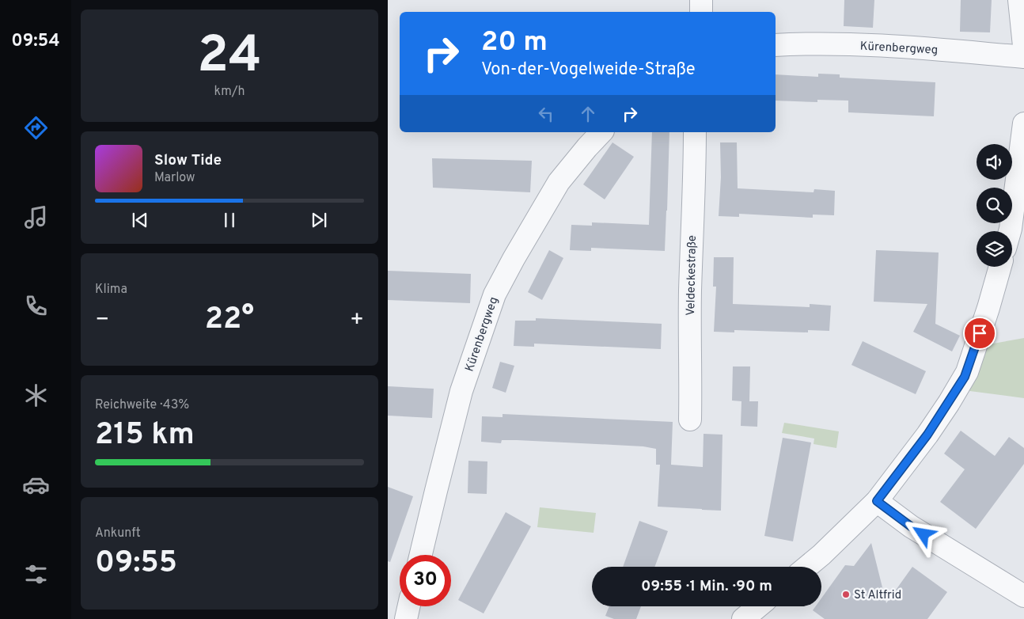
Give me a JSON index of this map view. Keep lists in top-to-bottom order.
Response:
{
  "streets": {
    "street": ["Kürenbergweg", "Veldeckestraße"]
  },
  "places": ["St Altfrid"],
  "page": {
    "tabs": "09:54",
    "tile": [
      ["24", "km/h"],
      "Klima",
      ["Reichweite · 43%", "215 km"],
      ["Ankunft", "09:55"]
    ],
    "turn": ["20 m", "Von-der-Vogelweide-Straße"],
    "song": ["Slow Tide", "Marlow"],
    "heat": ["−", "22°", "+"],
    "limit": "30",
    "trip": "09:55 · 1 Min. · 90 m"
  }
}
